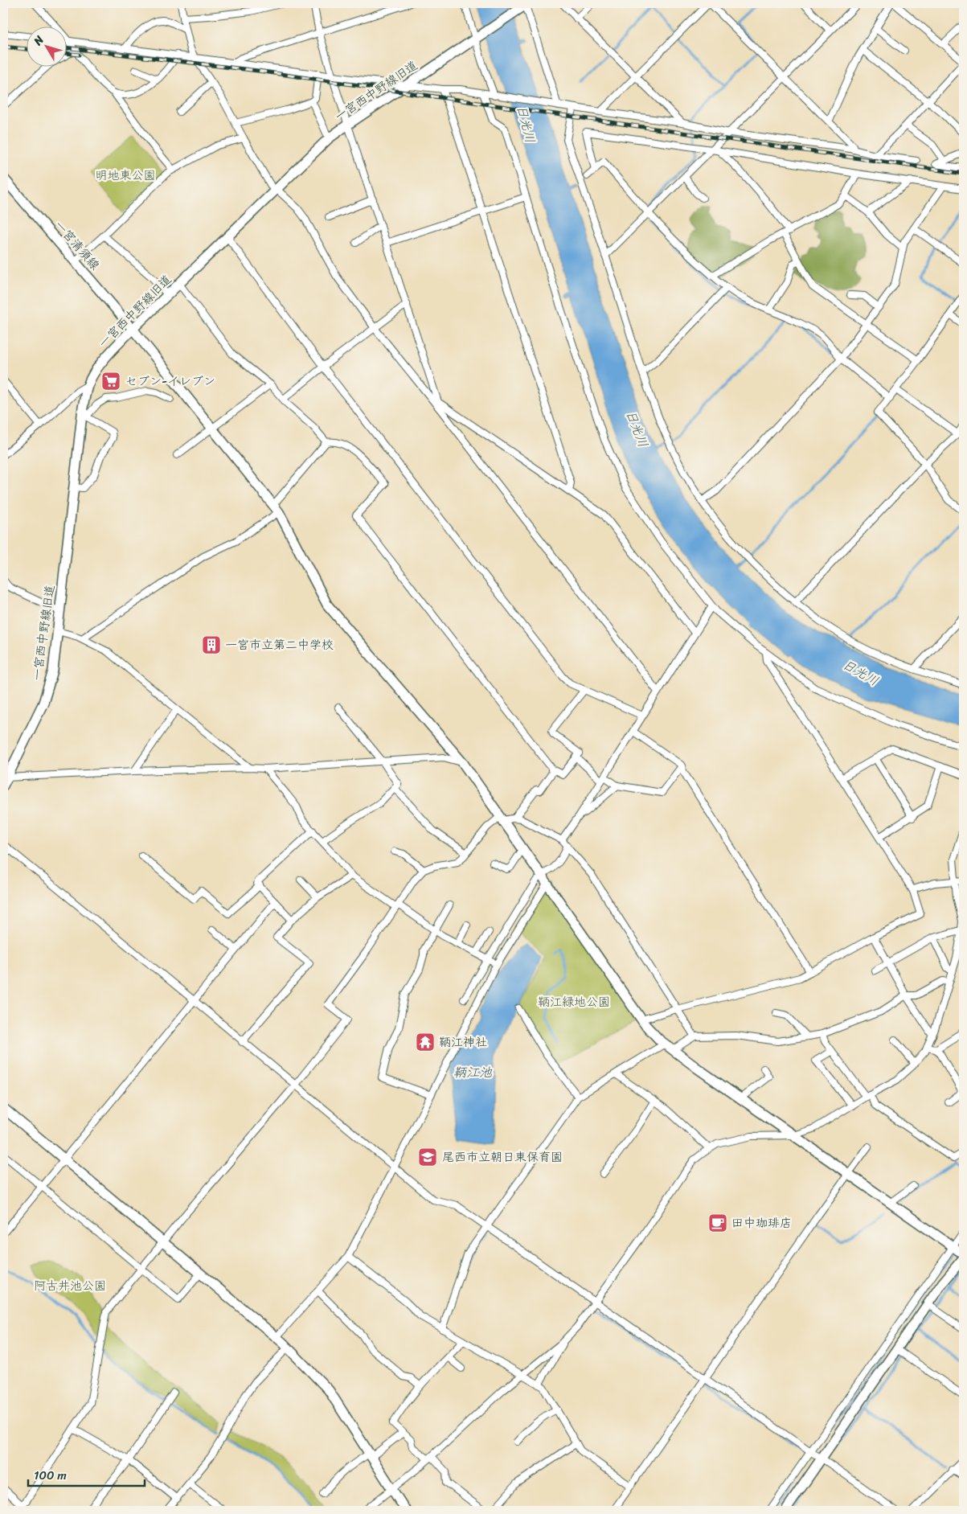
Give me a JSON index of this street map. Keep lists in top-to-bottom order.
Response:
{
  "streets": {
    "street": ["一宮西中野線旧道", "一宮清須線"]
  },
  "crossings": [
    ["一宮西中野線旧道", "一宮清須線"]
  ],
  "water": ["日光川", "鞆江池"],
  "parks": ["明地東公園", "鞆江緑地公園", "阿古井池公園"],
  "places": {
    "supermarket": ["セブン-イレブン"],
    "building": ["一宮市立第二中学校"],
    "temple": ["鞆江神社"],
    "school or university": ["尾西市立朝日東保育園"],
    "cafe": ["田中珈琲店"]
  },
  "scale_bar": "100 m",
  "north": "top left"
}
